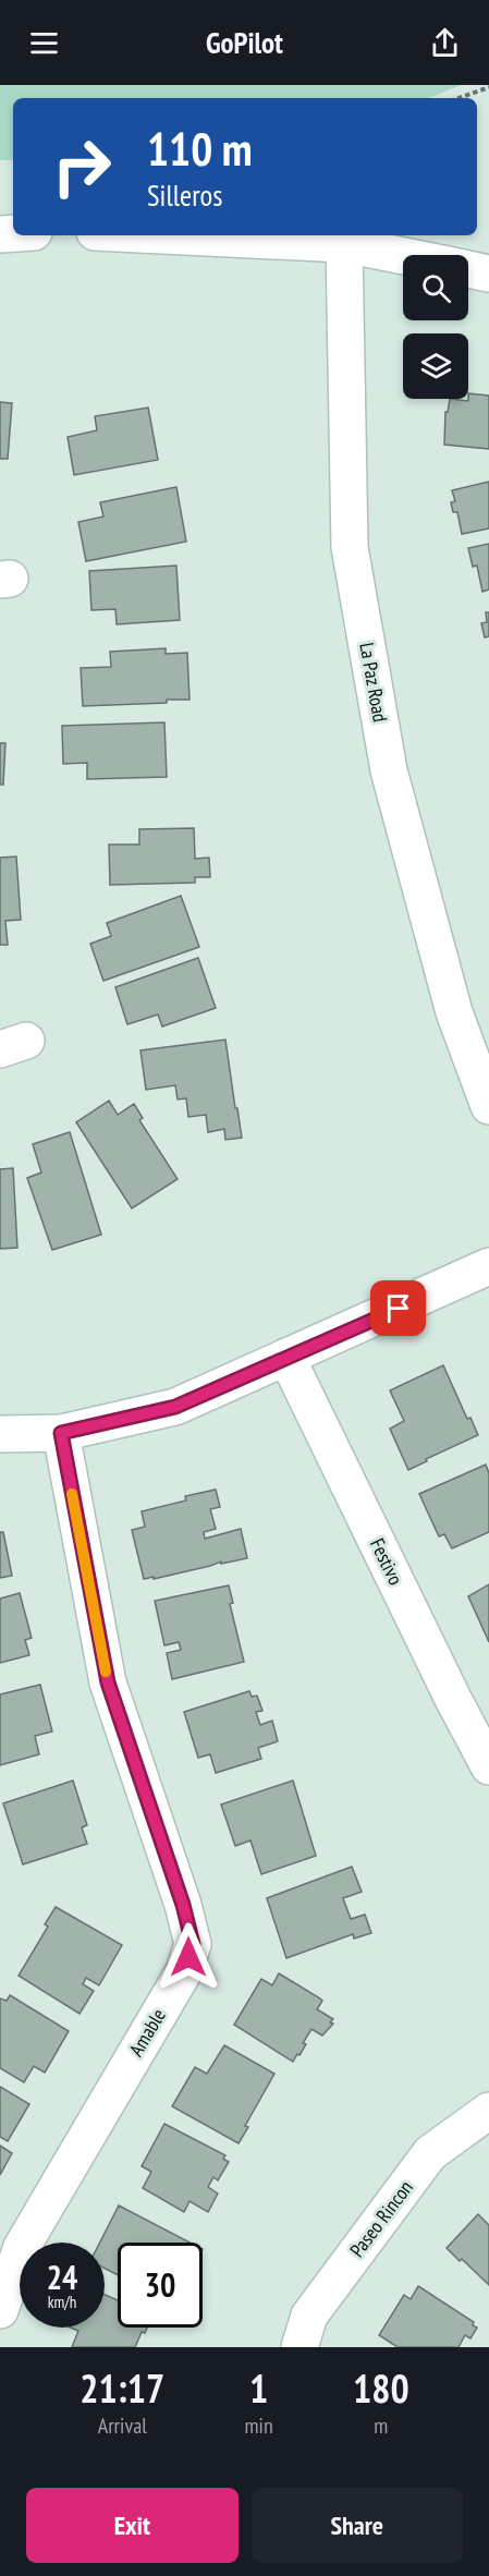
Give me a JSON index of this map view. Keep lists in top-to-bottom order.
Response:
{
  "streets": {
    "street": [
      "La Paz Road",
      "Festivo",
      "Amable",
      "Paseo Rincon"
    ]
  },
  "page": {
    "header": "GoPilot",
    "turn": ["110 m", "Silleros"],
    "speed": "24 km/h",
    "limit": "30",
    "eta": [
      "21:17",
      "Arrival",
      "1",
      "min",
      "180",
      "m"
    ],
    "buttons": ["Exit", "Share"]
  }
}
